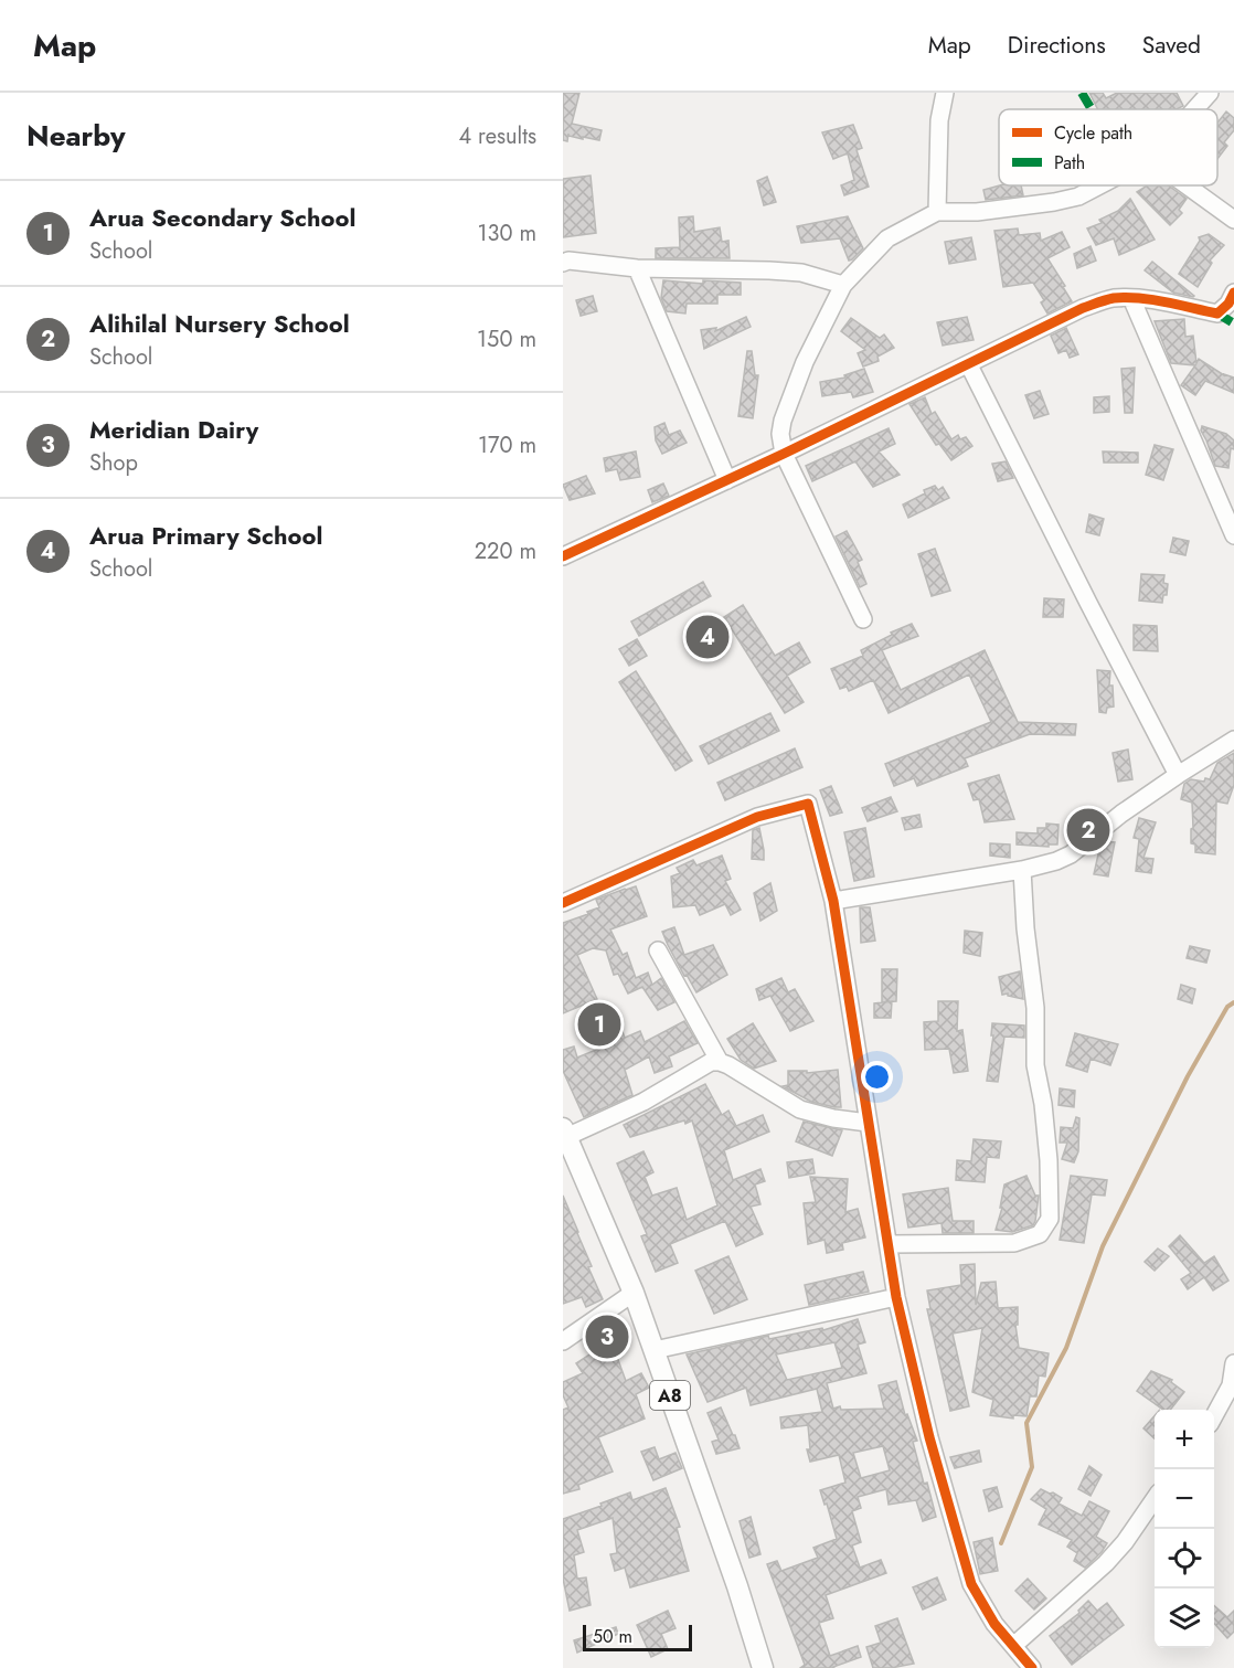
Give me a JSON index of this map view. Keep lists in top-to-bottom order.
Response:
{
  "streets": {
    "main road": ["A8"]
  },
  "legend": ["Cycle path", "Path"],
  "scale_bar": "50 m",
  "page": {
    "header": "Map",
    "nav": ["Map", "Directions", "Saved"],
    "heading": ["Nearby", "4 results"],
    "list": [
      {
        "mark": "1",
        "name": "Arua Secondary School",
        "note": "School",
        "value": "130 m"
      },
      {
        "mark": "2",
        "name": "Alihilal Nursery School",
        "note": "School",
        "value": "150 m"
      },
      {
        "mark": "3",
        "name": "Meridian Dairy",
        "note": "Shop",
        "value": "170 m"
      },
      {
        "mark": "4",
        "name": "Arua Primary School",
        "note": "School",
        "value": "220 m"
      }
    ],
    "pins": [
      "4",
      "2",
      "1",
      "3"
    ],
    "map_buttons": ["+", "−"],
    "scale": "50 m"
  }
}
